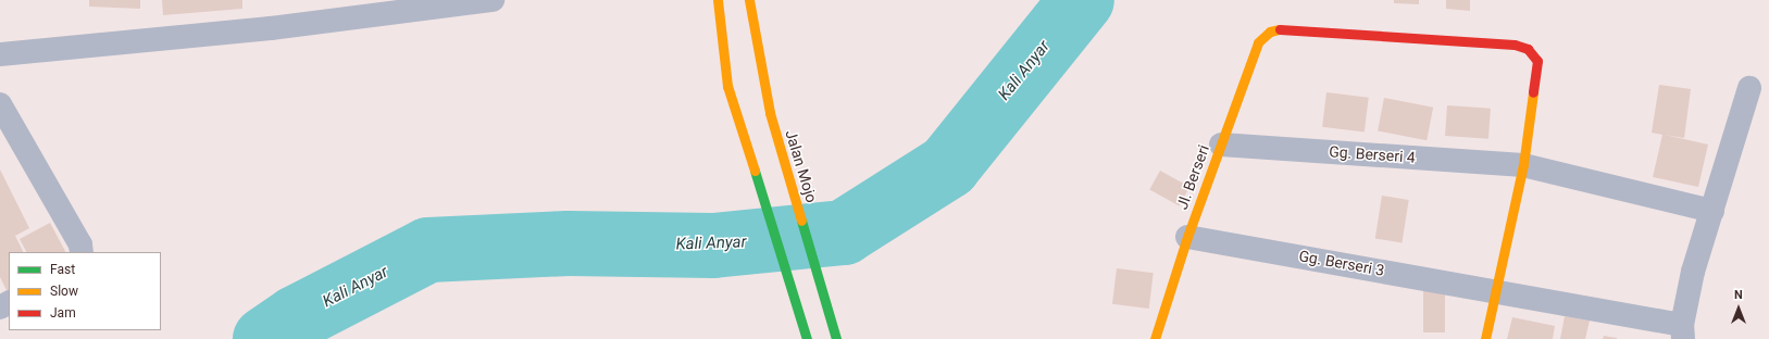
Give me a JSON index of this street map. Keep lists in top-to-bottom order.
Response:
{
  "streets": {
    "street": [
      "Gg. Berseri 4",
      "Jalan Mojo",
      "Jl. Berseri",
      "Gg. Berseri 3"
    ]
  },
  "crossings": [
    ["Gg. Berseri 4", "Jl. Berseri"],
    ["Jl. Berseri", "Gg. Berseri 3"]
  ],
  "water": ["Kali Anyar"],
  "legend": ["Fast", "Slow", "Jam"],
  "north": "top"
}
